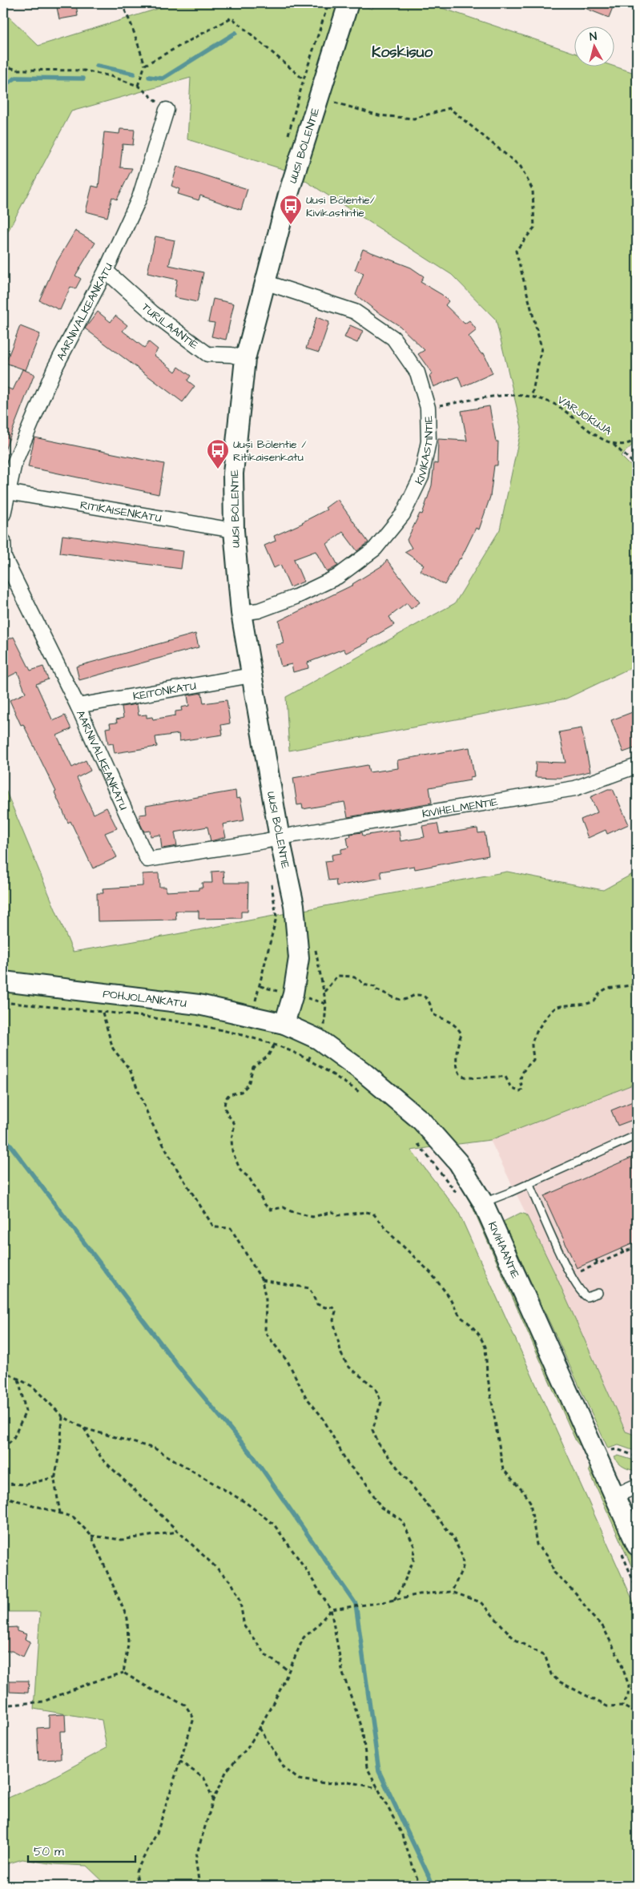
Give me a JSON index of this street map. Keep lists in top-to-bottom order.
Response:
{
  "streets": {
    "street": [
      "UUSI BÖLENTIE",
      "AARNIVALKEANKATU",
      "TURILAANTIE",
      "KIVIKASTINTIE",
      "RITIKAISENKATU",
      "KEITONKATU",
      "KIVIHELMENTIE",
      "POHJOLANKATU",
      "KIVIHAANTIE"
    ],
    "path": ["VARJOKUJA"]
  },
  "crossings": [
    ["UUSI BÖLENTIE", "AARNIVALKEANKATU"],
    ["UUSI BÖLENTIE", "TURILAANTIE"],
    ["UUSI BÖLENTIE", "KIVIKASTINTIE"],
    ["UUSI BÖLENTIE", "RITIKAISENKATU"],
    ["UUSI BÖLENTIE", "KEITONKATU"],
    ["UUSI BÖLENTIE", "KIVIHELMENTIE"],
    ["UUSI BÖLENTIE", "POHJOLANKATU"],
    ["UUSI BÖLENTIE", "KIVIHAANTIE"],
    ["AARNIVALKEANKATU", "TURILAANTIE"],
    ["AARNIVALKEANKATU", "RITIKAISENKATU"],
    ["AARNIVALKEANKATU", "KEITONKATU"],
    ["AARNIVALKEANKATU", "KIVIHELMENTIE"],
    ["VARJOKUJA", "KIVIKASTINTIE"],
    ["POHJOLANKATU", "KIVIHAANTIE"]
  ],
  "districts": ["Koskisuo"],
  "places": {
    "bus stop": ["Uusi Bölentie/ Kivikastintie", "Uusi Bölentie / Ritikaisenkatu"]
  },
  "scale_bar": "50 m",
  "north": "top"
}
